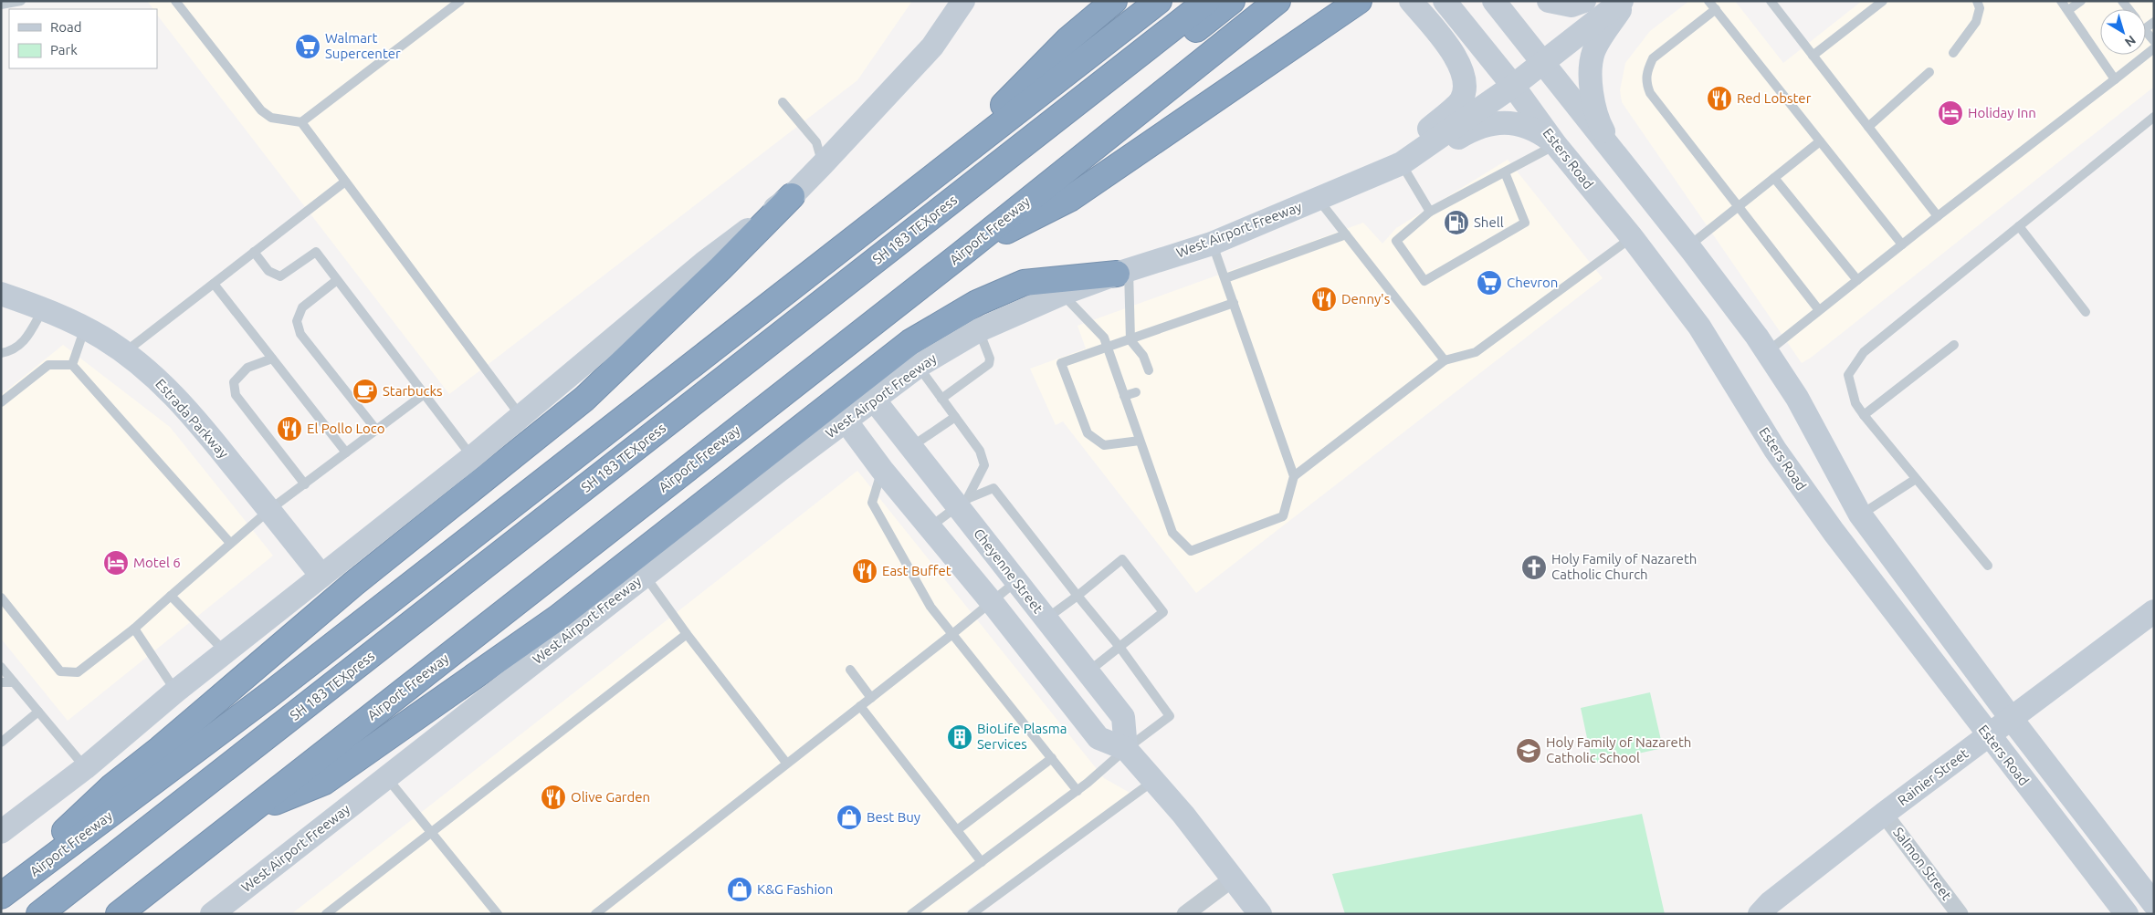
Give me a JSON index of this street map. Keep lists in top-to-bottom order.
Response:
{
  "streets": {
    "highway": ["SH 183 TEXpress", "Airport Freeway"],
    "main road": [
      "Esters Road",
      "West Airport Freeway",
      "Estrada Parkway",
      "Cheyenne Street",
      "Rainier Street"
    ],
    "street": ["Salmon Street"]
  },
  "crossings": [
    ["Esters Road", "West Airport Freeway"],
    ["Esters Road", "Rainier Street"],
    ["West Airport Freeway", "Cheyenne Street"],
    ["Rainier Street", "Salmon Street"]
  ],
  "places": {
    "supermarket": ["Walmart Supercenter", "Chevron"],
    "restaurant": [
      "Red Lobster",
      "Denny's",
      "El Pollo Loco",
      "East Buffet",
      "Olive Garden"
    ],
    "hotel": ["Holiday Inn", "Motel 6"],
    "fuel station": ["Shell"],
    "cafe": ["Starbucks"],
    "church": ["Holy Family of Nazareth Catholic Church"],
    "building": ["BioLife Plasma Services"],
    "school or university": ["Holy Family of Nazareth Catholic School"],
    "shop": ["Best Buy", "K&G Fashion"]
  },
  "legend": ["Road", "Park"],
  "north": "bottom right"
}
